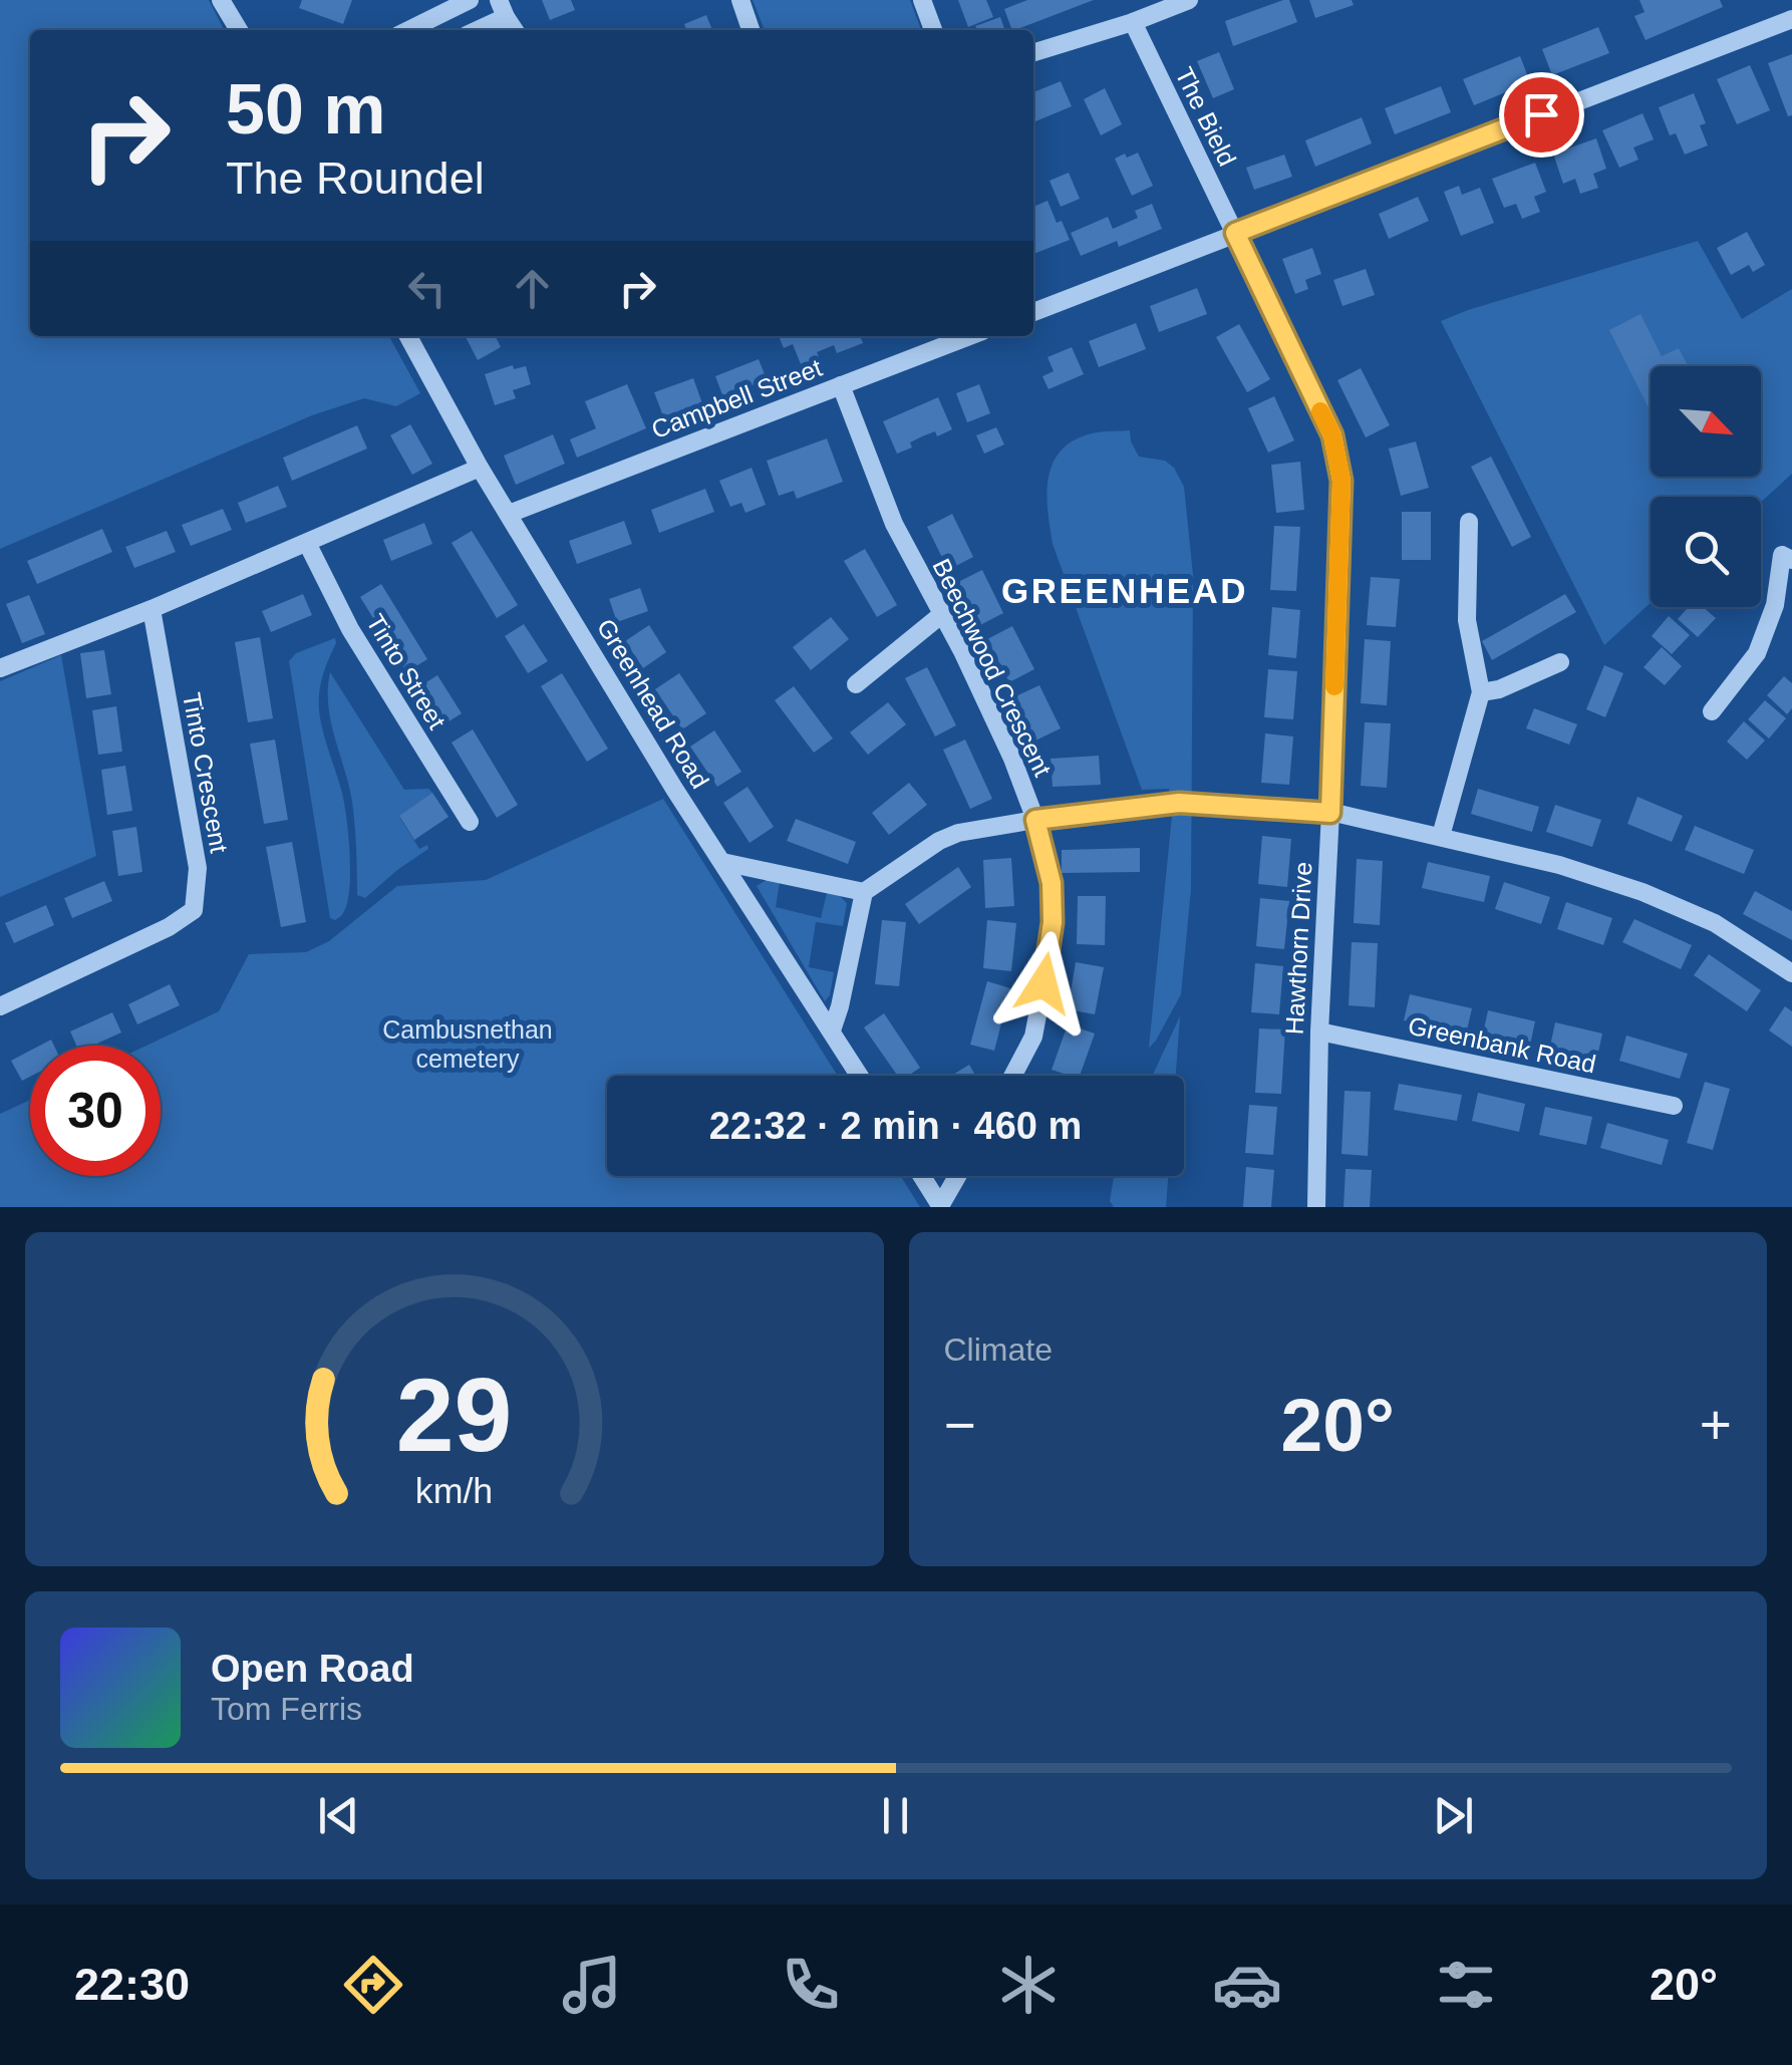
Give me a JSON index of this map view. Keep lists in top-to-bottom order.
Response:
{
  "streets": {
    "street": [
      "The Bield",
      "Campbell Street",
      "Beechwood Crescent",
      "Tinto Street",
      "Greenhead Road",
      "Tinto Crescent",
      "Hawthorn Drive",
      "Greenbank Road"
    ]
  },
  "crossings": [
    ["The Bield", "Hawthorn Drive"],
    ["Campbell Street", "Beechwood Crescent"],
    ["Campbell Street", "Greenhead Road"],
    ["Hawthorn Drive", "Greenbank Road"]
  ],
  "districts": ["GREENHEAD"],
  "parks": ["Cambusnethan cemetery"],
  "north": "bottom right",
  "page": {
    "turn": ["50 m", "The Roundel"],
    "limit": "30",
    "trip": "22:32 · 2 min · 460 m",
    "tile": "Climate",
    "heat": ["−", "20°", "+"],
    "song": ["Open Road", "Tom Ferris"],
    "tabs": ["22:30", "20°"],
    "gauge": ["29", "km/h"]
  }
}
